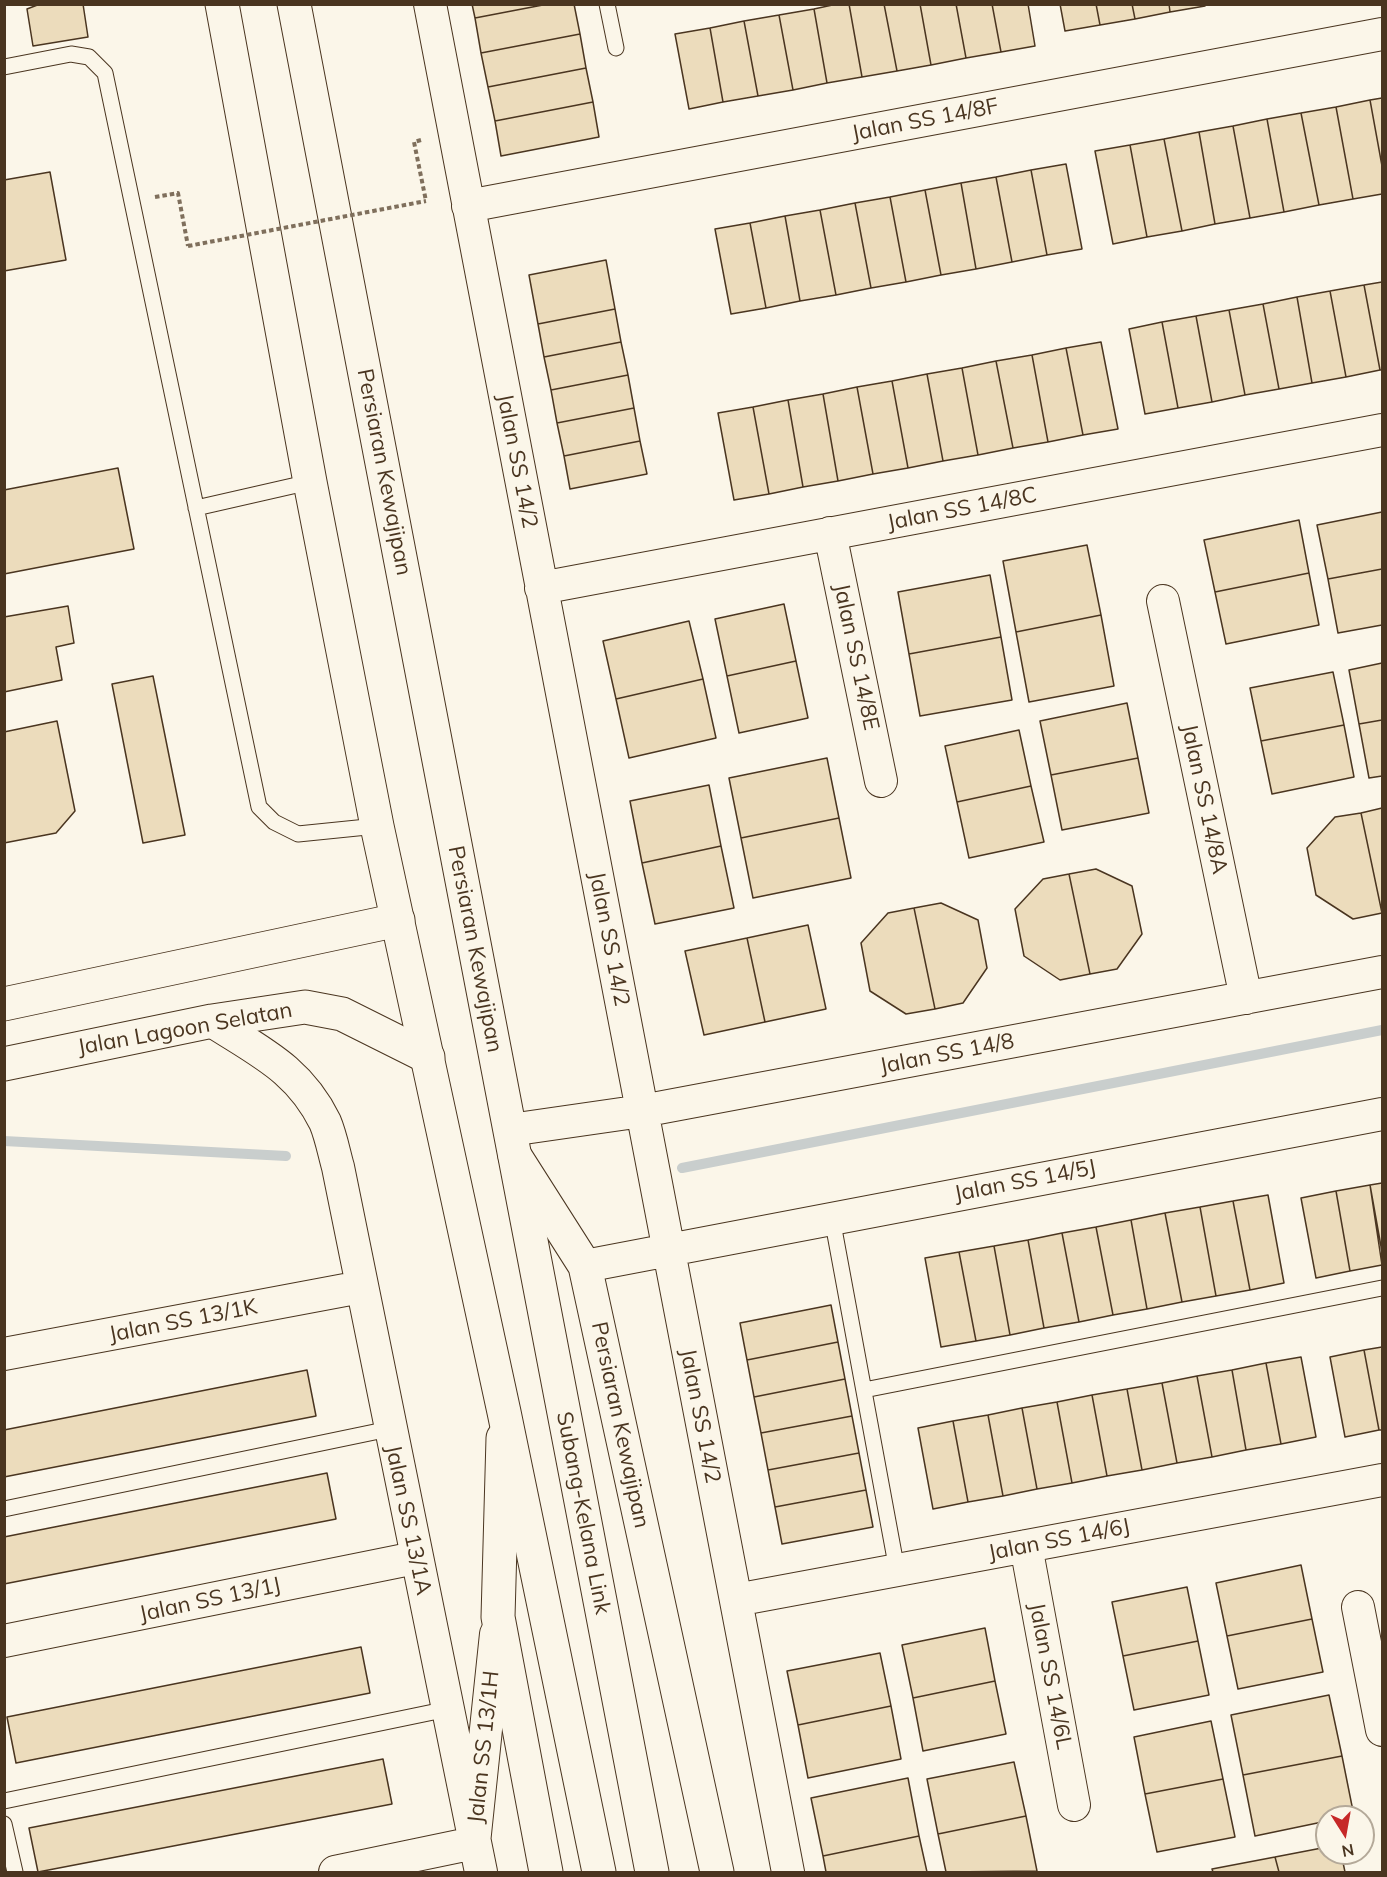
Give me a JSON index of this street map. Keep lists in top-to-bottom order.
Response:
{
  "streets": {
    "main road": ["Persiaran Kewajipan", "Jalan Lagoon Selatan", "Subang-Kelana Link"],
    "street": [
      "Jalan SS 14/8F",
      "Jalan SS 14/2",
      "Jalan SS 14/8C",
      "Jalan SS 14/8E",
      "Jalan SS 14/8A",
      "Jalan SS 14/8",
      "Jalan SS 14/5J",
      "Jalan SS 13/1K",
      "Jalan SS 13/1A",
      "Jalan SS 14/6J",
      "Jalan SS 13/1J",
      "Jalan SS 14/6L",
      "Jalan SS 13/1H"
    ]
  },
  "crossings": [
    ["Jalan SS 14/8F", "Jalan SS 14/2"],
    ["Jalan SS 14/2", "Jalan SS 14/8C"],
    ["Jalan SS 14/2", "Jalan SS 14/8"],
    ["Jalan SS 14/2", "Jalan SS 14/5J"],
    ["Jalan SS 14/2", "Jalan SS 14/6J"],
    ["Persiaran Kewajipan", "Jalan SS 14/8"],
    ["Persiaran Kewajipan", "Jalan SS 14/5J"],
    ["Persiaran Kewajipan", "Subang-Kelana Link"],
    ["Jalan SS 14/8C", "Jalan SS 14/8E"],
    ["Jalan SS 14/8A", "Jalan SS 14/8"],
    ["Jalan Lagoon Selatan", "Jalan SS 13/1A"],
    ["Jalan SS 14/8", "Subang-Kelana Link"],
    ["Jalan SS 13/1K", "Jalan SS 13/1A"],
    ["Jalan SS 13/1A", "Jalan SS 13/1J"],
    ["Jalan SS 13/1A", "Jalan SS 13/1H"],
    ["Jalan SS 14/6J", "Jalan SS 14/6L"]
  ],
  "north": "bottom"
}
